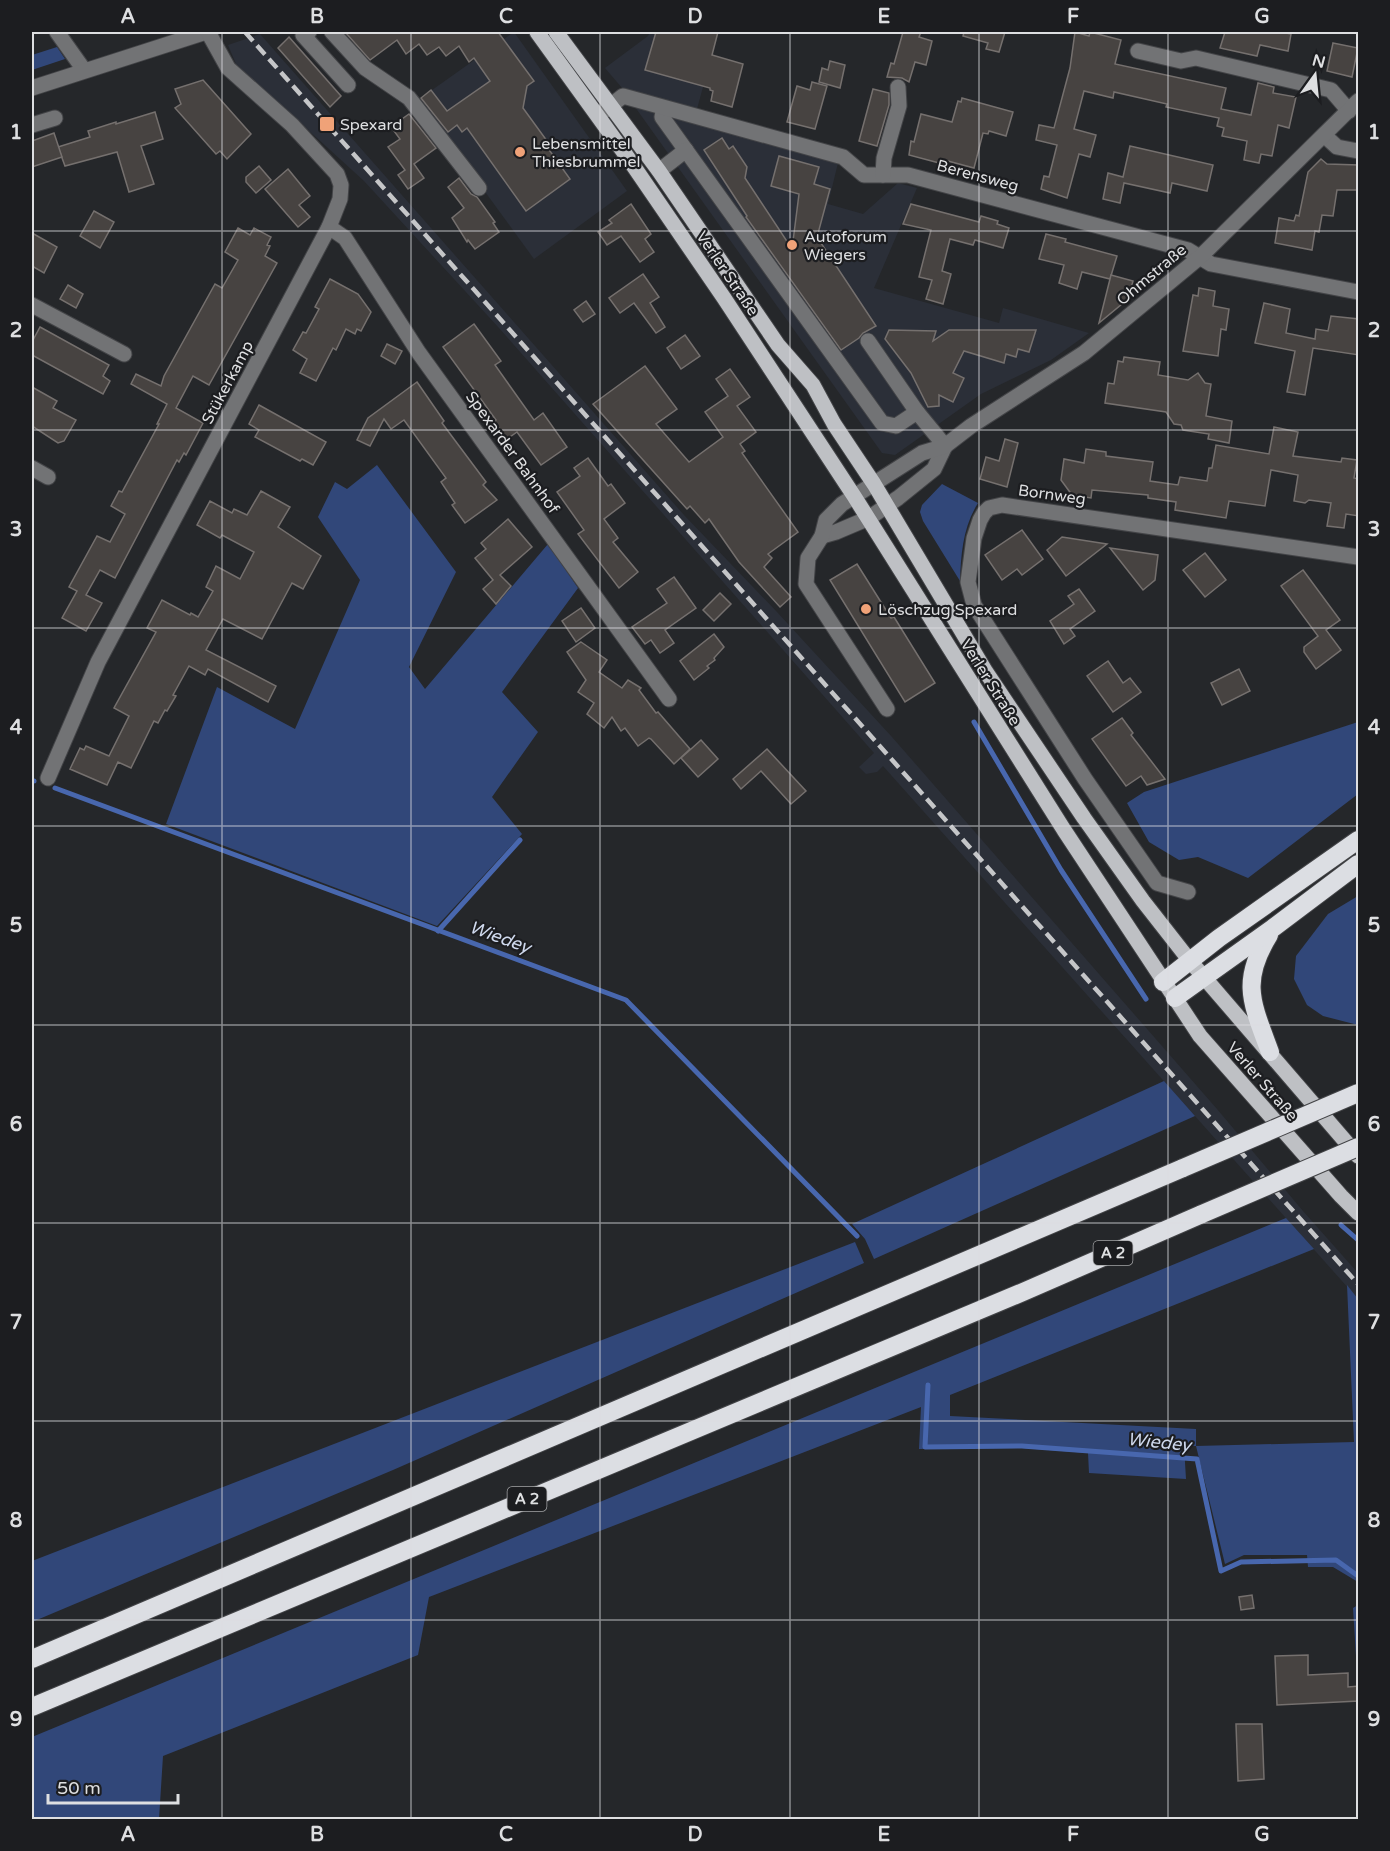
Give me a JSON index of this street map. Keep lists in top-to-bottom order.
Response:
{
  "streets": {
    "highway": ["A 2"],
    "main road": ["Verler Straße"],
    "street": [
      "Berensweg",
      "Ohmstraße",
      "Stükerkamp",
      "Spexarder Bahnhof",
      "Bornweg"
    ]
  },
  "crossings": [
    ["Berensweg", "Verler Straße"],
    ["Berensweg", "Ohmstraße"],
    ["Verler Straße", "Ohmstraße"],
    ["Stükerkamp", "Spexarder Bahnhof"]
  ],
  "water": ["Wiedey"],
  "places": {
    "transit": ["Spexard"],
    "other": ["Lebensmittel Thiesbrummel", "Autoforum Wiegers", "Löschzug Spexard"]
  },
  "scale_bar": "50 m",
  "north": "top",
  "grid": {
    "columns": [
      "A",
      "B",
      "C",
      "D",
      "E",
      "F",
      "G"
    ],
    "rows": [
      "1",
      "2",
      "3",
      "4",
      "5",
      "6",
      "7",
      "8",
      "9"
    ]
  }
}
